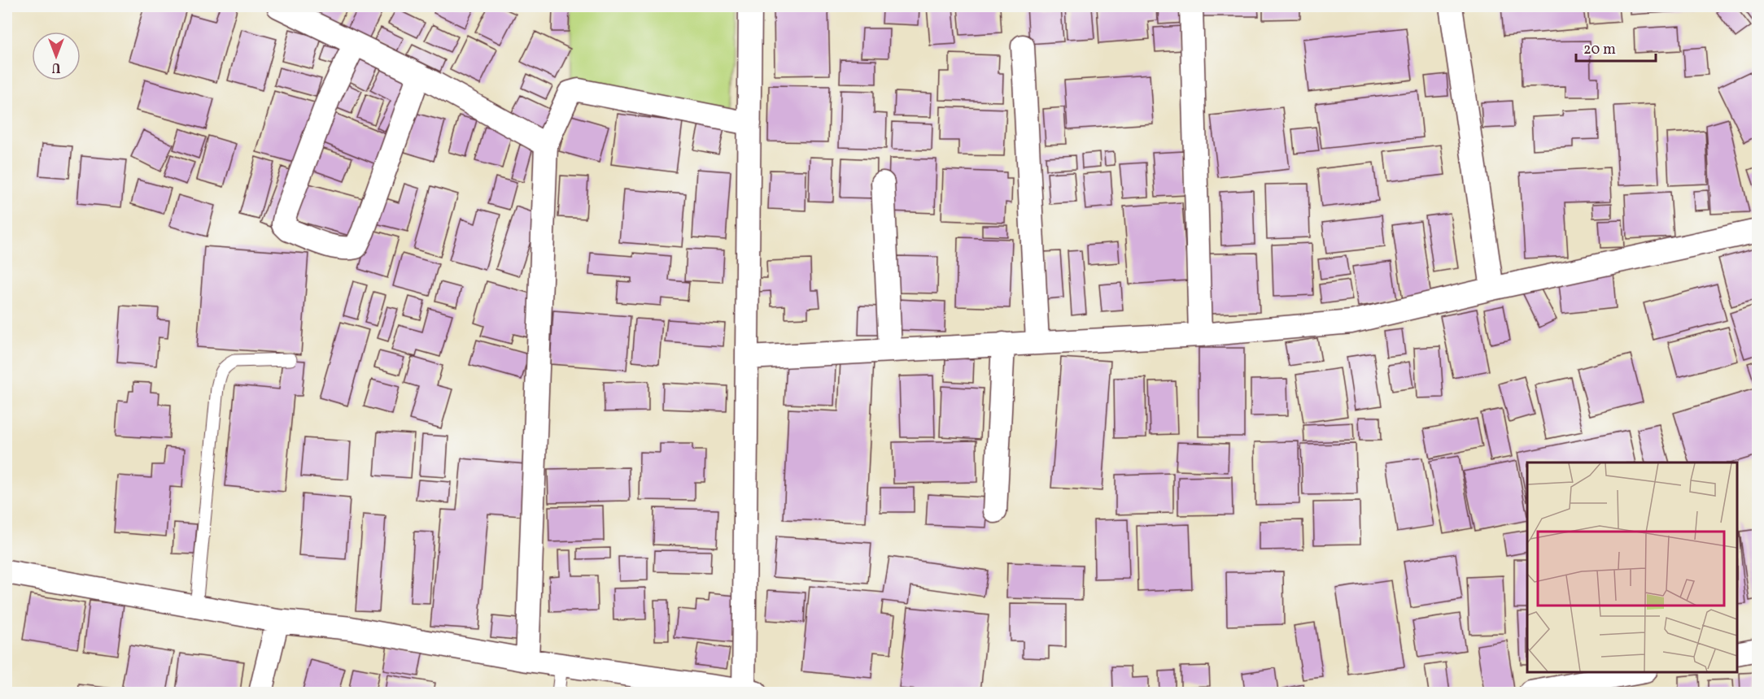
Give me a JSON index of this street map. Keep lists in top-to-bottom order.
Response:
{
  "scale_bar": "20 m",
  "north": "bottom"
}
